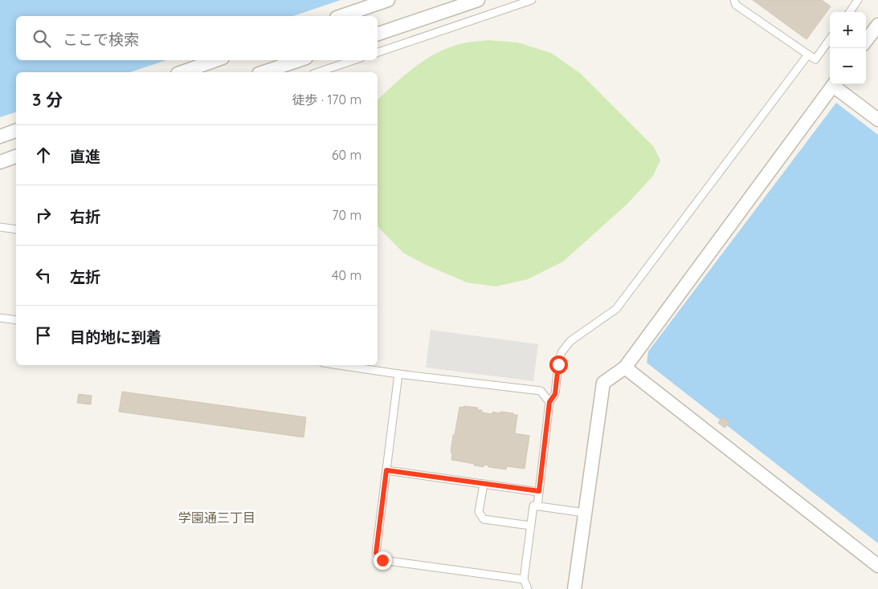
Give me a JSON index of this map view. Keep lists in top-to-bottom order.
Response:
{
  "districts": ["学園通三丁目"],
  "page": {
    "map_buttons": ["+", "−"],
    "search": "ここで検索",
    "heading": ["3 分", "徒歩 · 170 m"],
    "list": [
      ["直進", "60 m"],
      ["右折", "70 m"],
      ["左折", "40 m"],
      "目的地に到着"
    ]
  }
}
